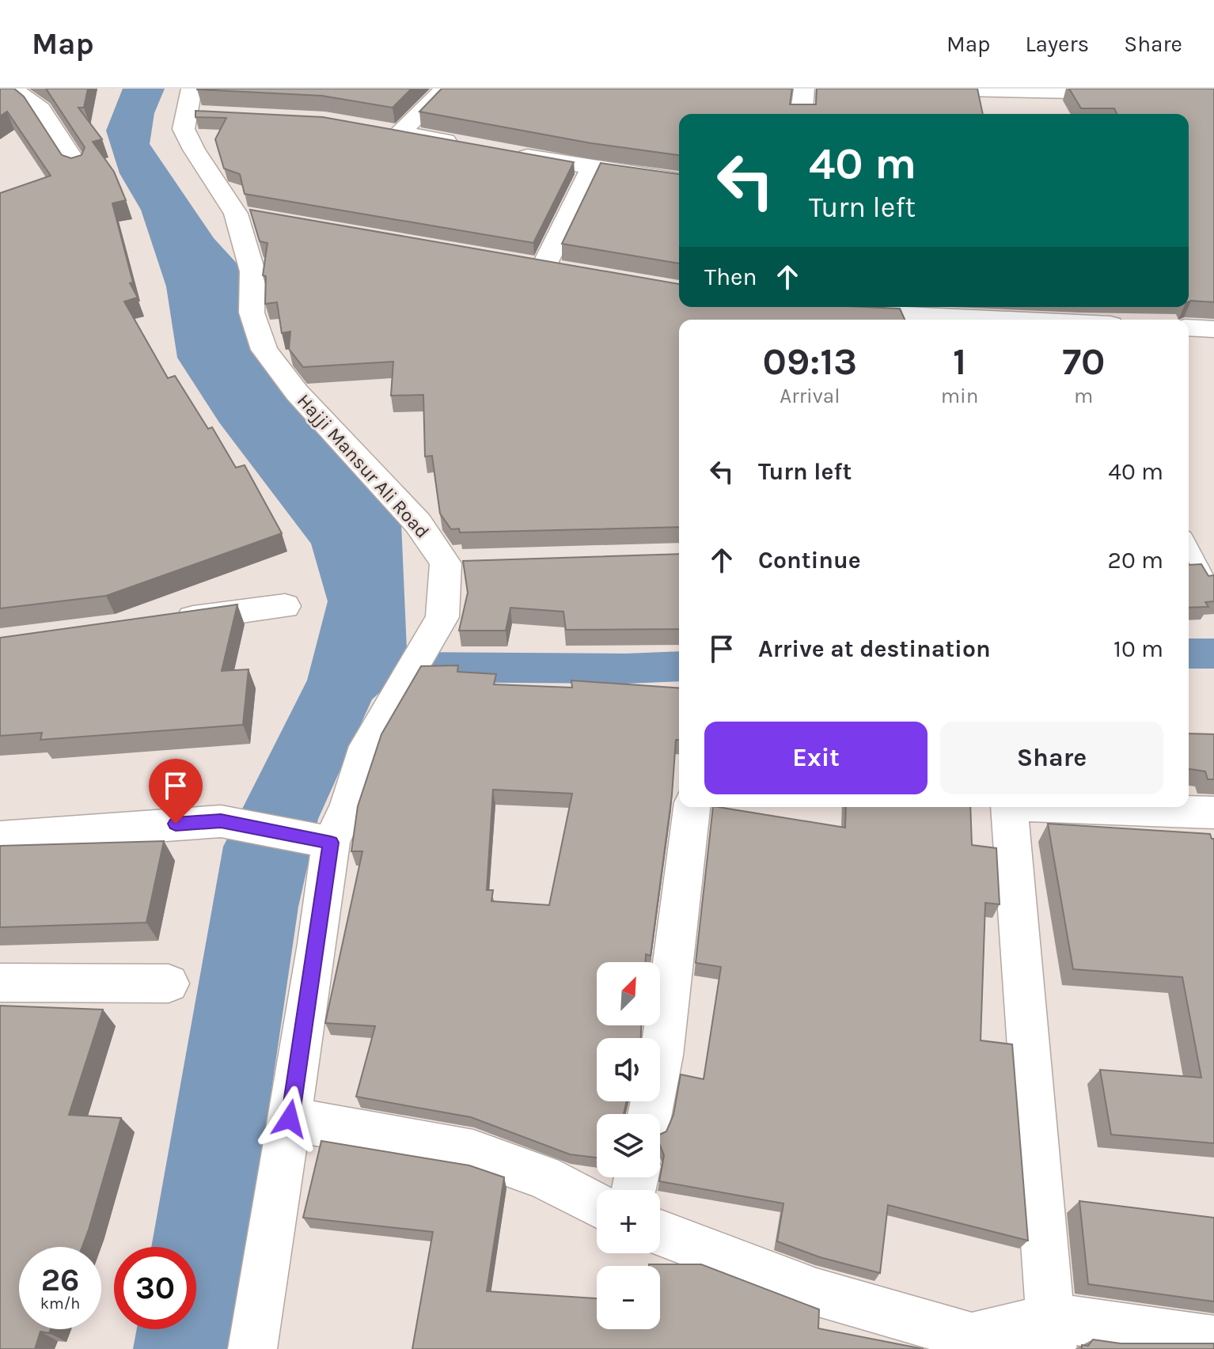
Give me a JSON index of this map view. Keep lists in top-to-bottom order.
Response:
{
  "streets": {
    "street": ["Hajji Mansur Ali Road"]
  },
  "north": "top right",
  "page": {
    "header": "Map",
    "nav": ["Map", "Layers", "Share"],
    "turn": ["40 m", "Turn left"],
    "then": "Then",
    "eta": [
      "09:13",
      "Arrival",
      "1",
      "min",
      "70",
      "m"
    ],
    "list": [
      {
        "name": "Turn left",
        "value": "40 m"
      },
      {
        "name": "Continue",
        "value": "20 m"
      },
      {
        "name": "Arrive at destination",
        "value": "10 m"
      }
    ],
    "buttons": ["Exit", "Share"],
    "map_buttons": ["+", "−"],
    "speed": "26 km/h",
    "limit": "30"
  }
}
